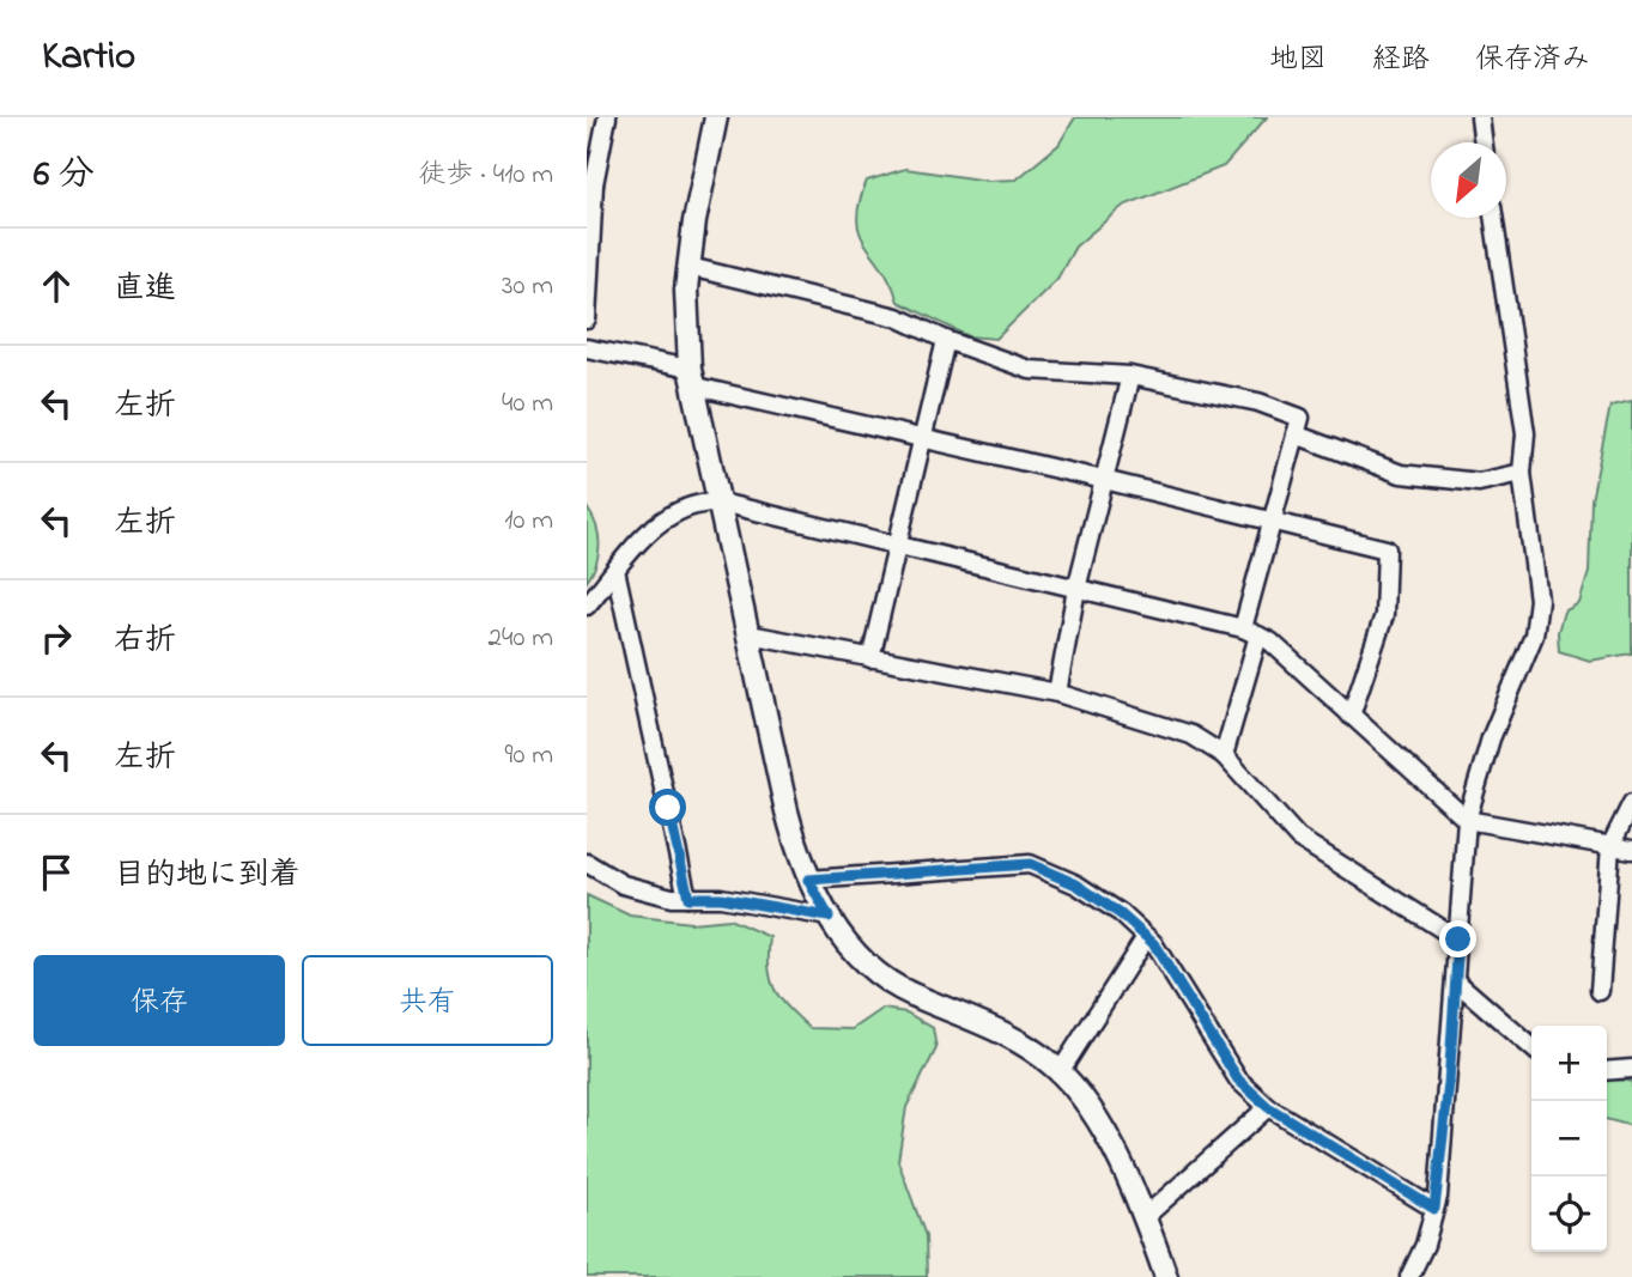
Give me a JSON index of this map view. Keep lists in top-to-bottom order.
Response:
{
  "north": "bottom left",
  "page": {
    "header": "Kartio",
    "nav": ["地図", "経路", "保存済み"],
    "heading": ["6 分", "徒歩 · 410 m"],
    "list": [
      ["直進", "30 m"],
      ["左折", "40 m"],
      ["左折", "10 m"],
      ["右折", "240 m"],
      ["左折", "90 m"],
      "目的地に到着"
    ],
    "buttons": ["保存", "共有"],
    "map_buttons": ["+", "−"]
  }
}
